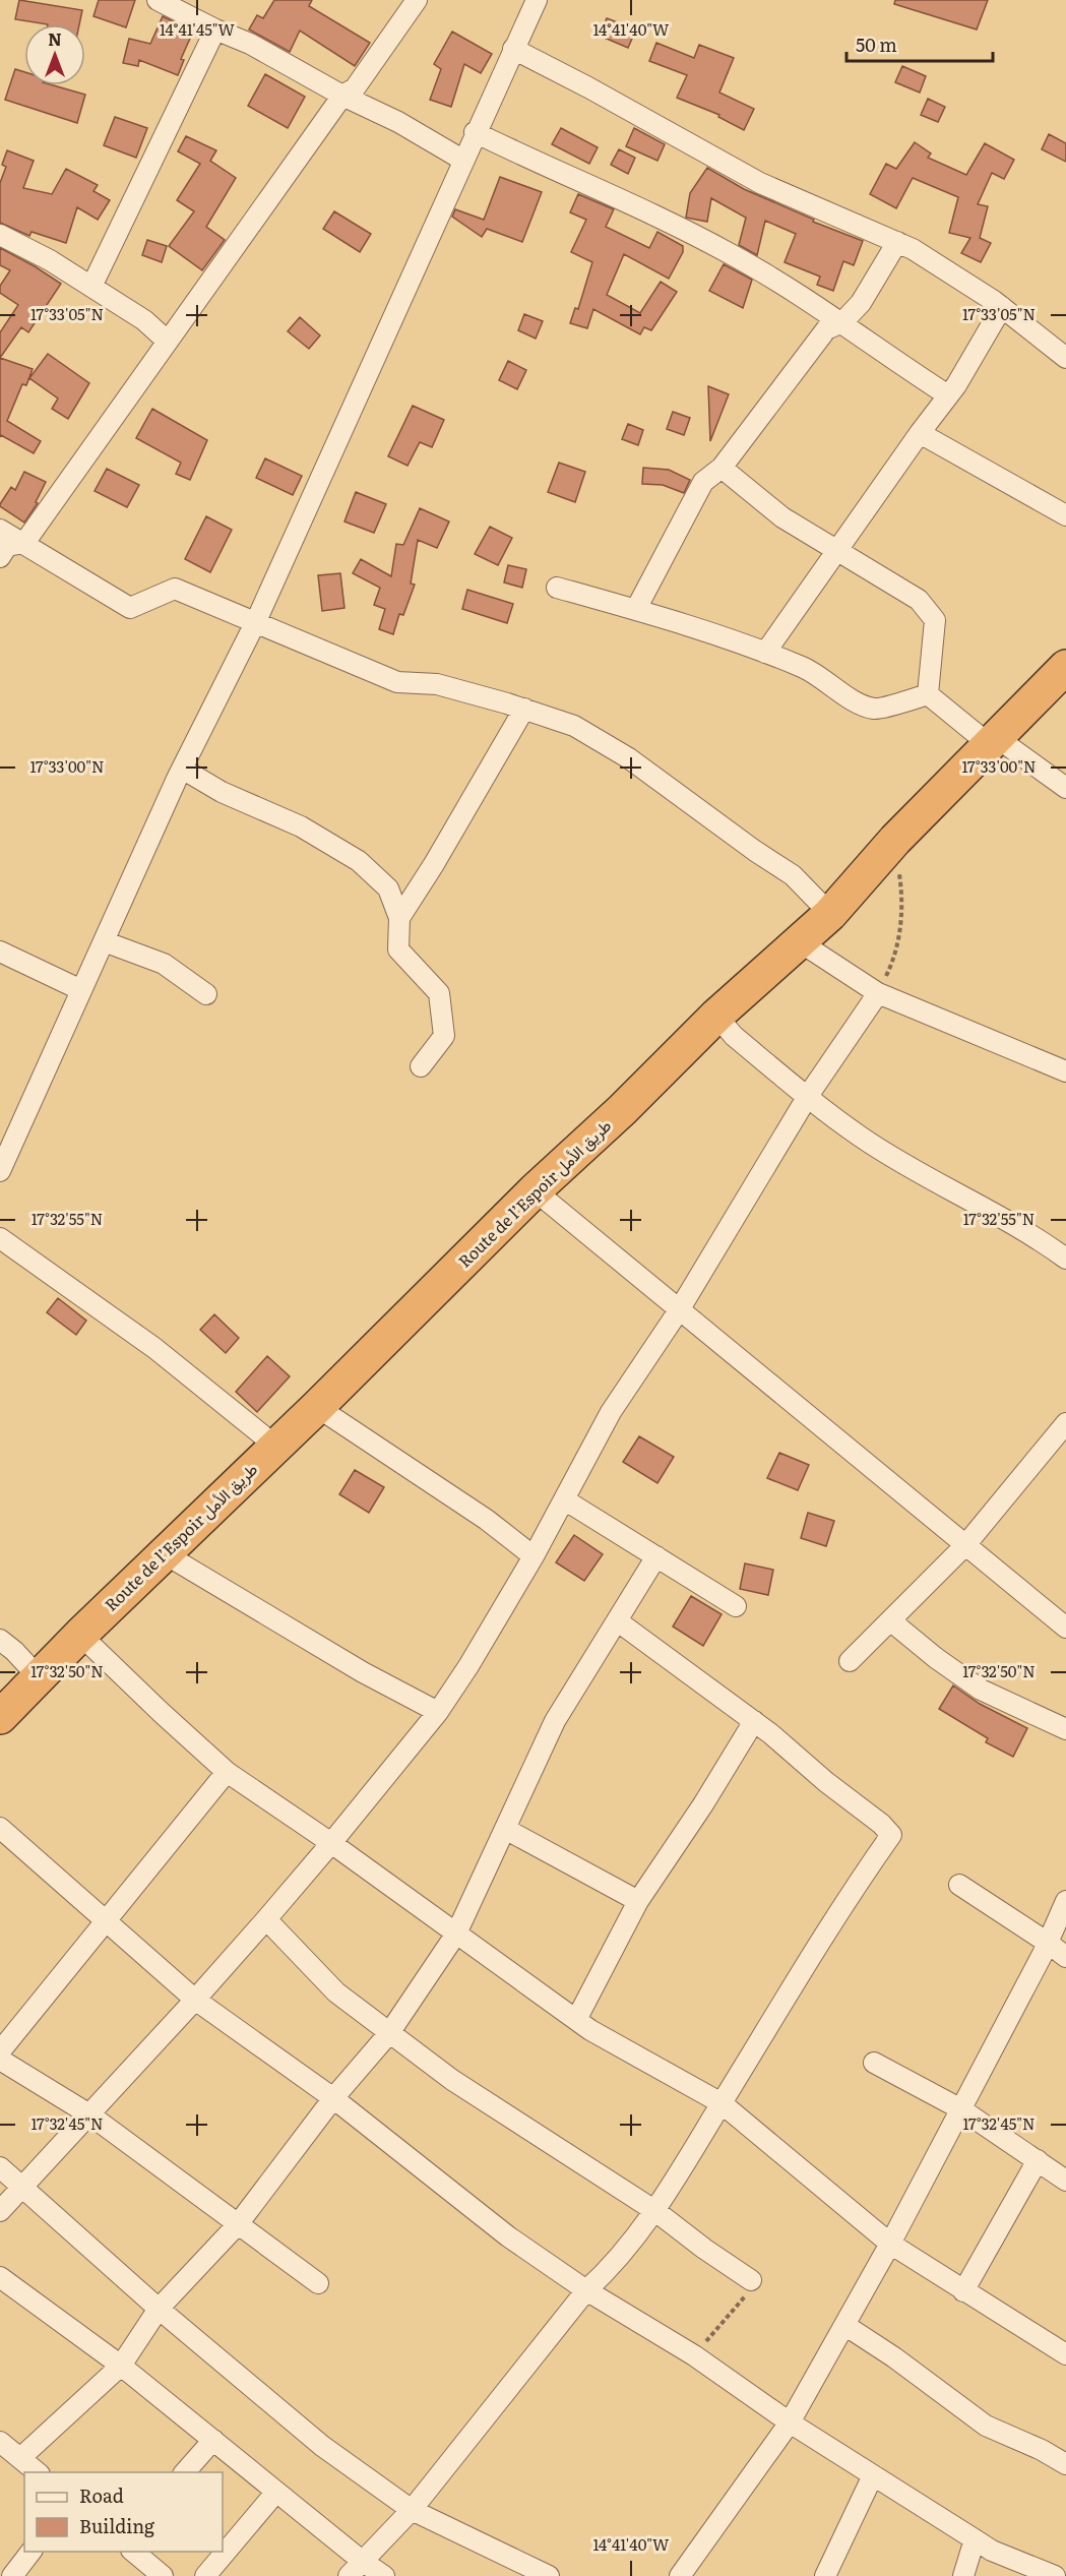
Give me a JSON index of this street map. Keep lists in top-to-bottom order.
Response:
{
  "streets": {
    "highway": ["Route de l’Espoir طريق الأمل"]
  },
  "legend": ["Road", "Building"],
  "scale_bar": "50 m",
  "north": "top",
  "coordinates": [
    "14°41'45\"W",
    "14°41'40\"W",
    "17°33'05\"N",
    "17°33'00\"N",
    "17°32'55\"N",
    "17°32'50\"N",
    "17°32'45\"N"
  ]
}
